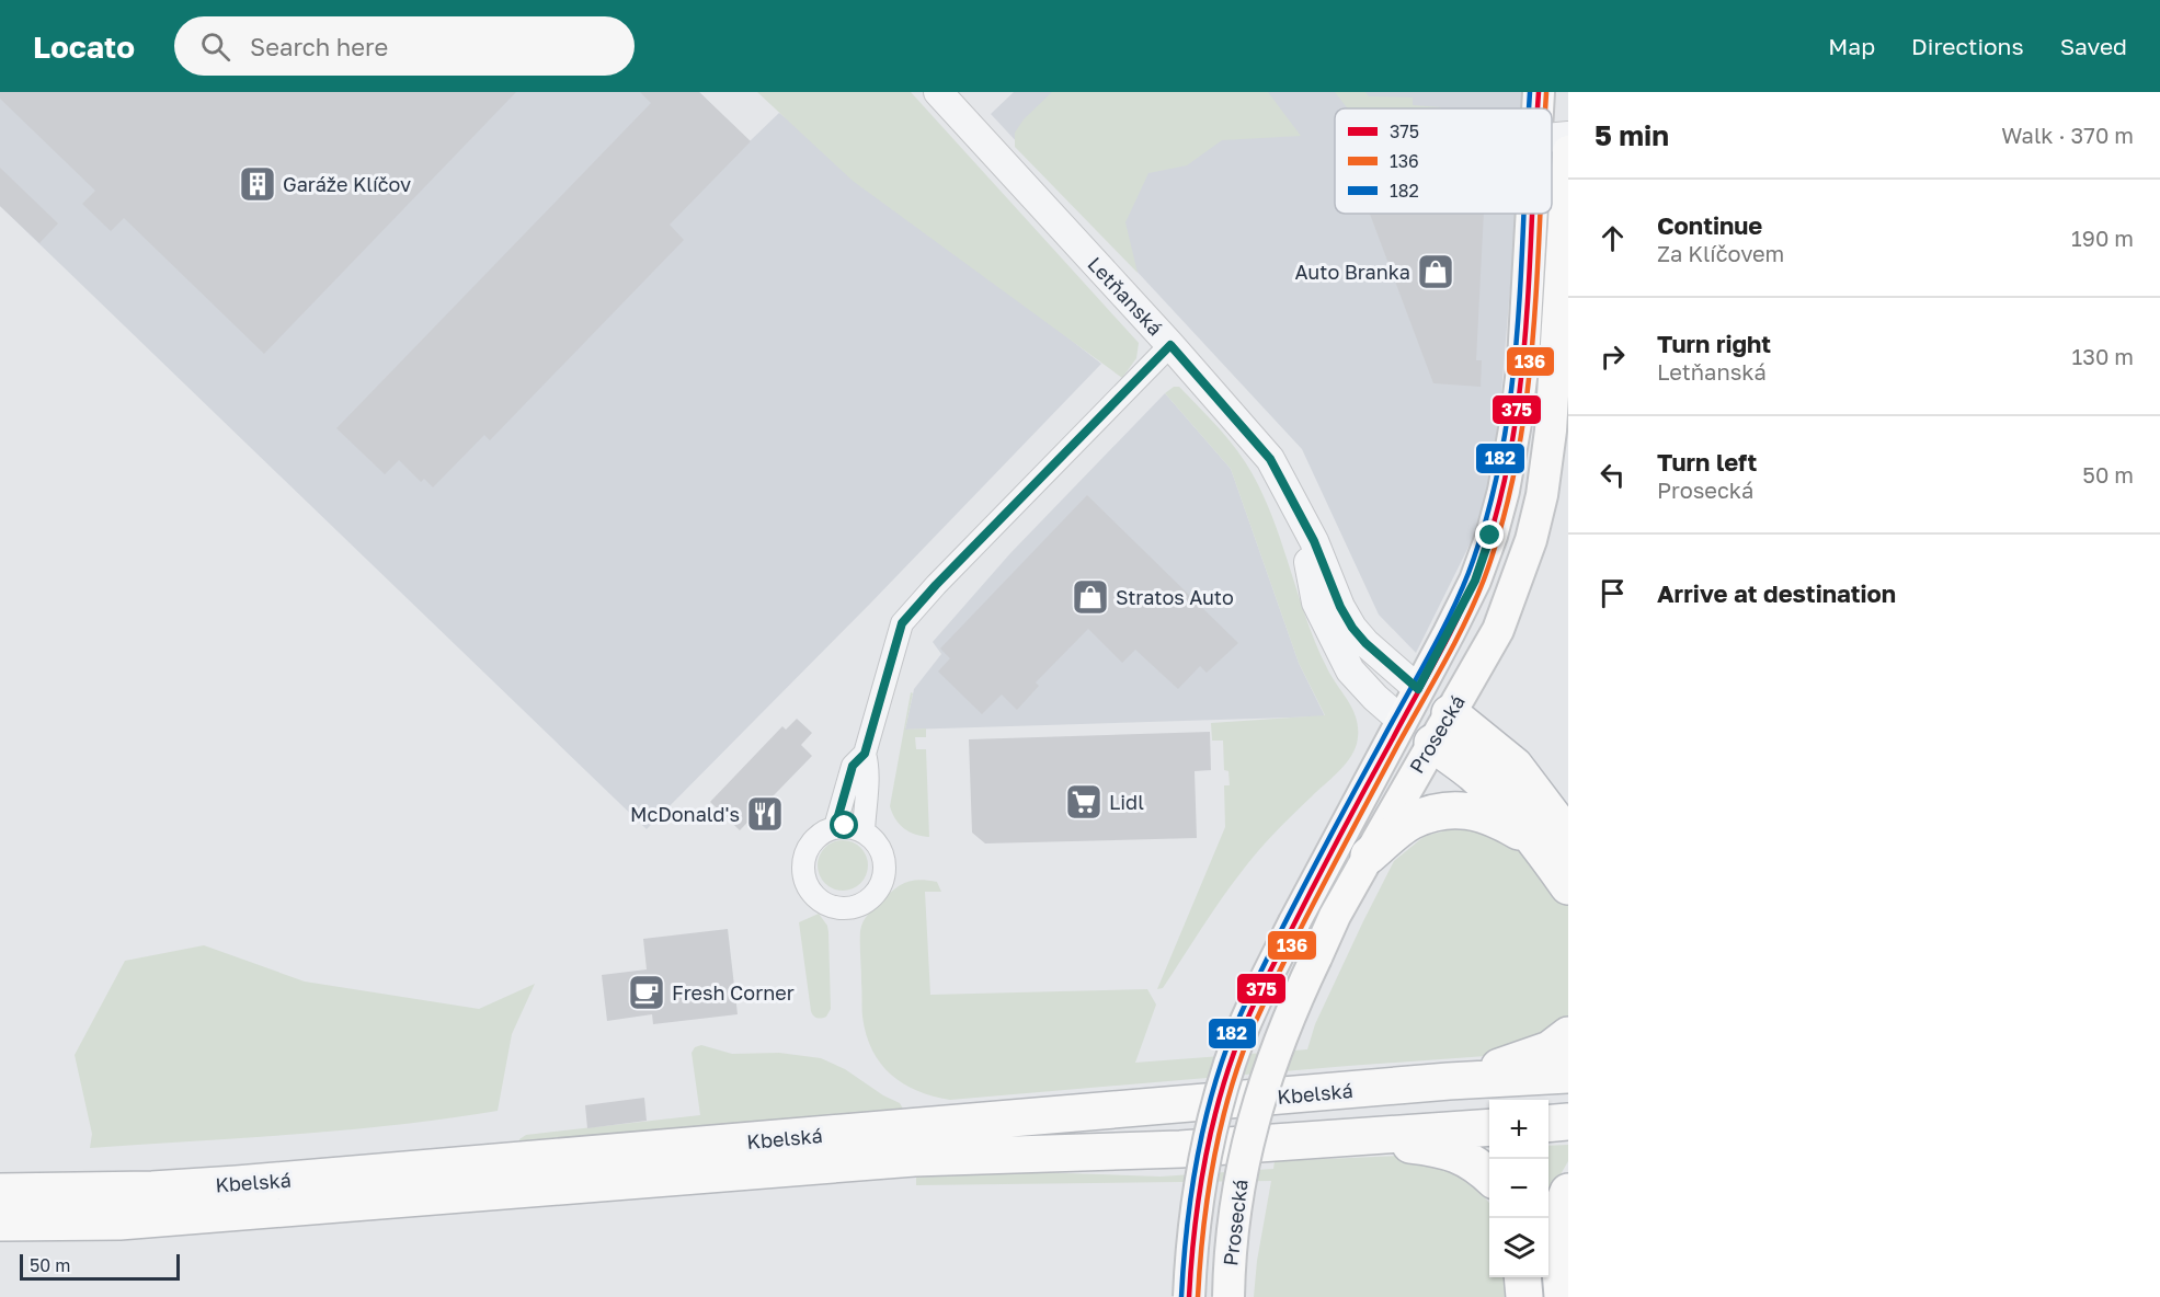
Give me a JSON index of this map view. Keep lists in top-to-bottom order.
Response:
{
  "streets": {
    "highway": ["Kbelská"],
    "main road": ["Prosecká"],
    "street": ["Letňanská"]
  },
  "crossings": [
    ["Letňanská", "Prosecká"]
  ],
  "places": {
    "building": ["Garáže Klíčov"],
    "shop": ["Auto Branka", "Stratos Auto"],
    "supermarket": ["Lidl"],
    "restaurant": ["McDonald's"],
    "cafe": ["Fresh Corner"]
  },
  "lines": ["transit line 375", "transit line 182", "transit line 136"],
  "legend": ["375", "136", "182"],
  "scale_bar": "50 m",
  "page": {
    "header": "Locato",
    "search": "Search here",
    "nav": ["Map", "Directions", "Saved"],
    "heading": ["5 min", "Walk · 370 m"],
    "list": [
      ["Continue", "Za Klíčovem", "190 m"],
      ["Turn right", "Letňanská", "130 m"],
      ["Turn left", "Prosecká", "50 m"],
      "Arrive at destination"
    ],
    "map_buttons": ["+", "−"],
    "scale": "50 m"
  }
}
